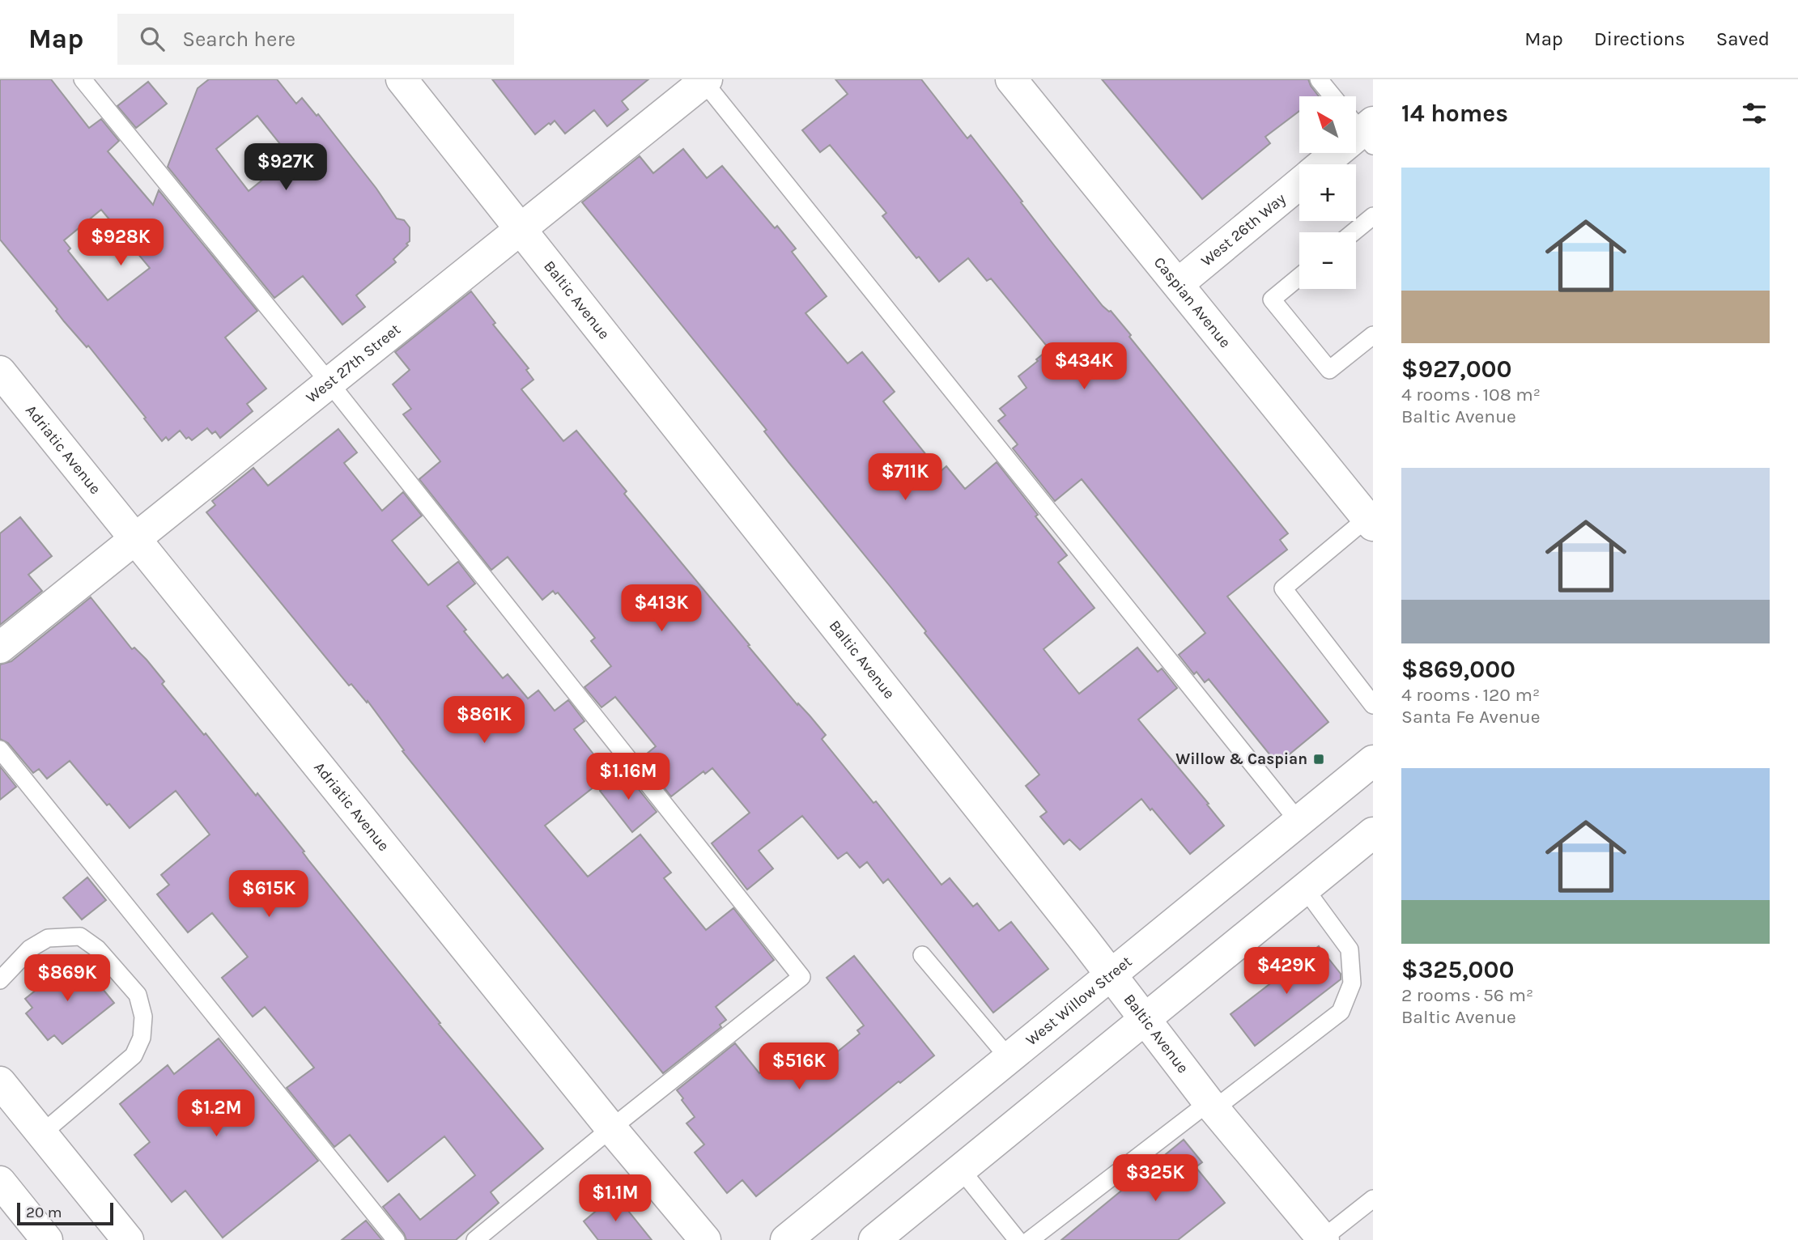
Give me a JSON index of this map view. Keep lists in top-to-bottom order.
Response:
{
  "streets": {
    "street": [
      "West 26th Way",
      "Baltic Avenue",
      "Caspian Avenue",
      "West 27th Street",
      "Adriatic Avenue",
      "West Willow Street"
    ]
  },
  "crossings": [
    ["West 26th Way", "Caspian Avenue"],
    ["Baltic Avenue", "West 27th Street"],
    ["Baltic Avenue", "West Willow Street"],
    ["West 27th Street", "Adriatic Avenue"]
  ],
  "places": {
    "transit": ["Willow & Caspian"]
  },
  "scale_bar": "20 m",
  "north": "top left",
  "page": {
    "header": "Map",
    "search": "Search here",
    "nav": ["Map", "Directions", "Saved"],
    "heading": "14 homes",
    "map_buttons": ["+", "−"],
    "price": [
      "$927K",
      "$928K",
      "$434K",
      "$711K",
      "$413K",
      "$861K",
      "$1.16M",
      "$615K",
      "$429K",
      "$869K",
      "$516K",
      "$1.2M",
      "$325K",
      "$1.1M"
    ],
    "list": [
      {
        "name": "$927,000",
        "note": "4 rooms · 108 m² · Baltic Avenue"
      },
      {
        "name": "$869,000",
        "note": "4 rooms · 120 m² · Santa Fe Avenue"
      },
      {
        "name": "$325,000",
        "note": "2 rooms · 56 m² · Baltic Avenue"
      }
    ],
    "scale": "20 m"
  }
}
